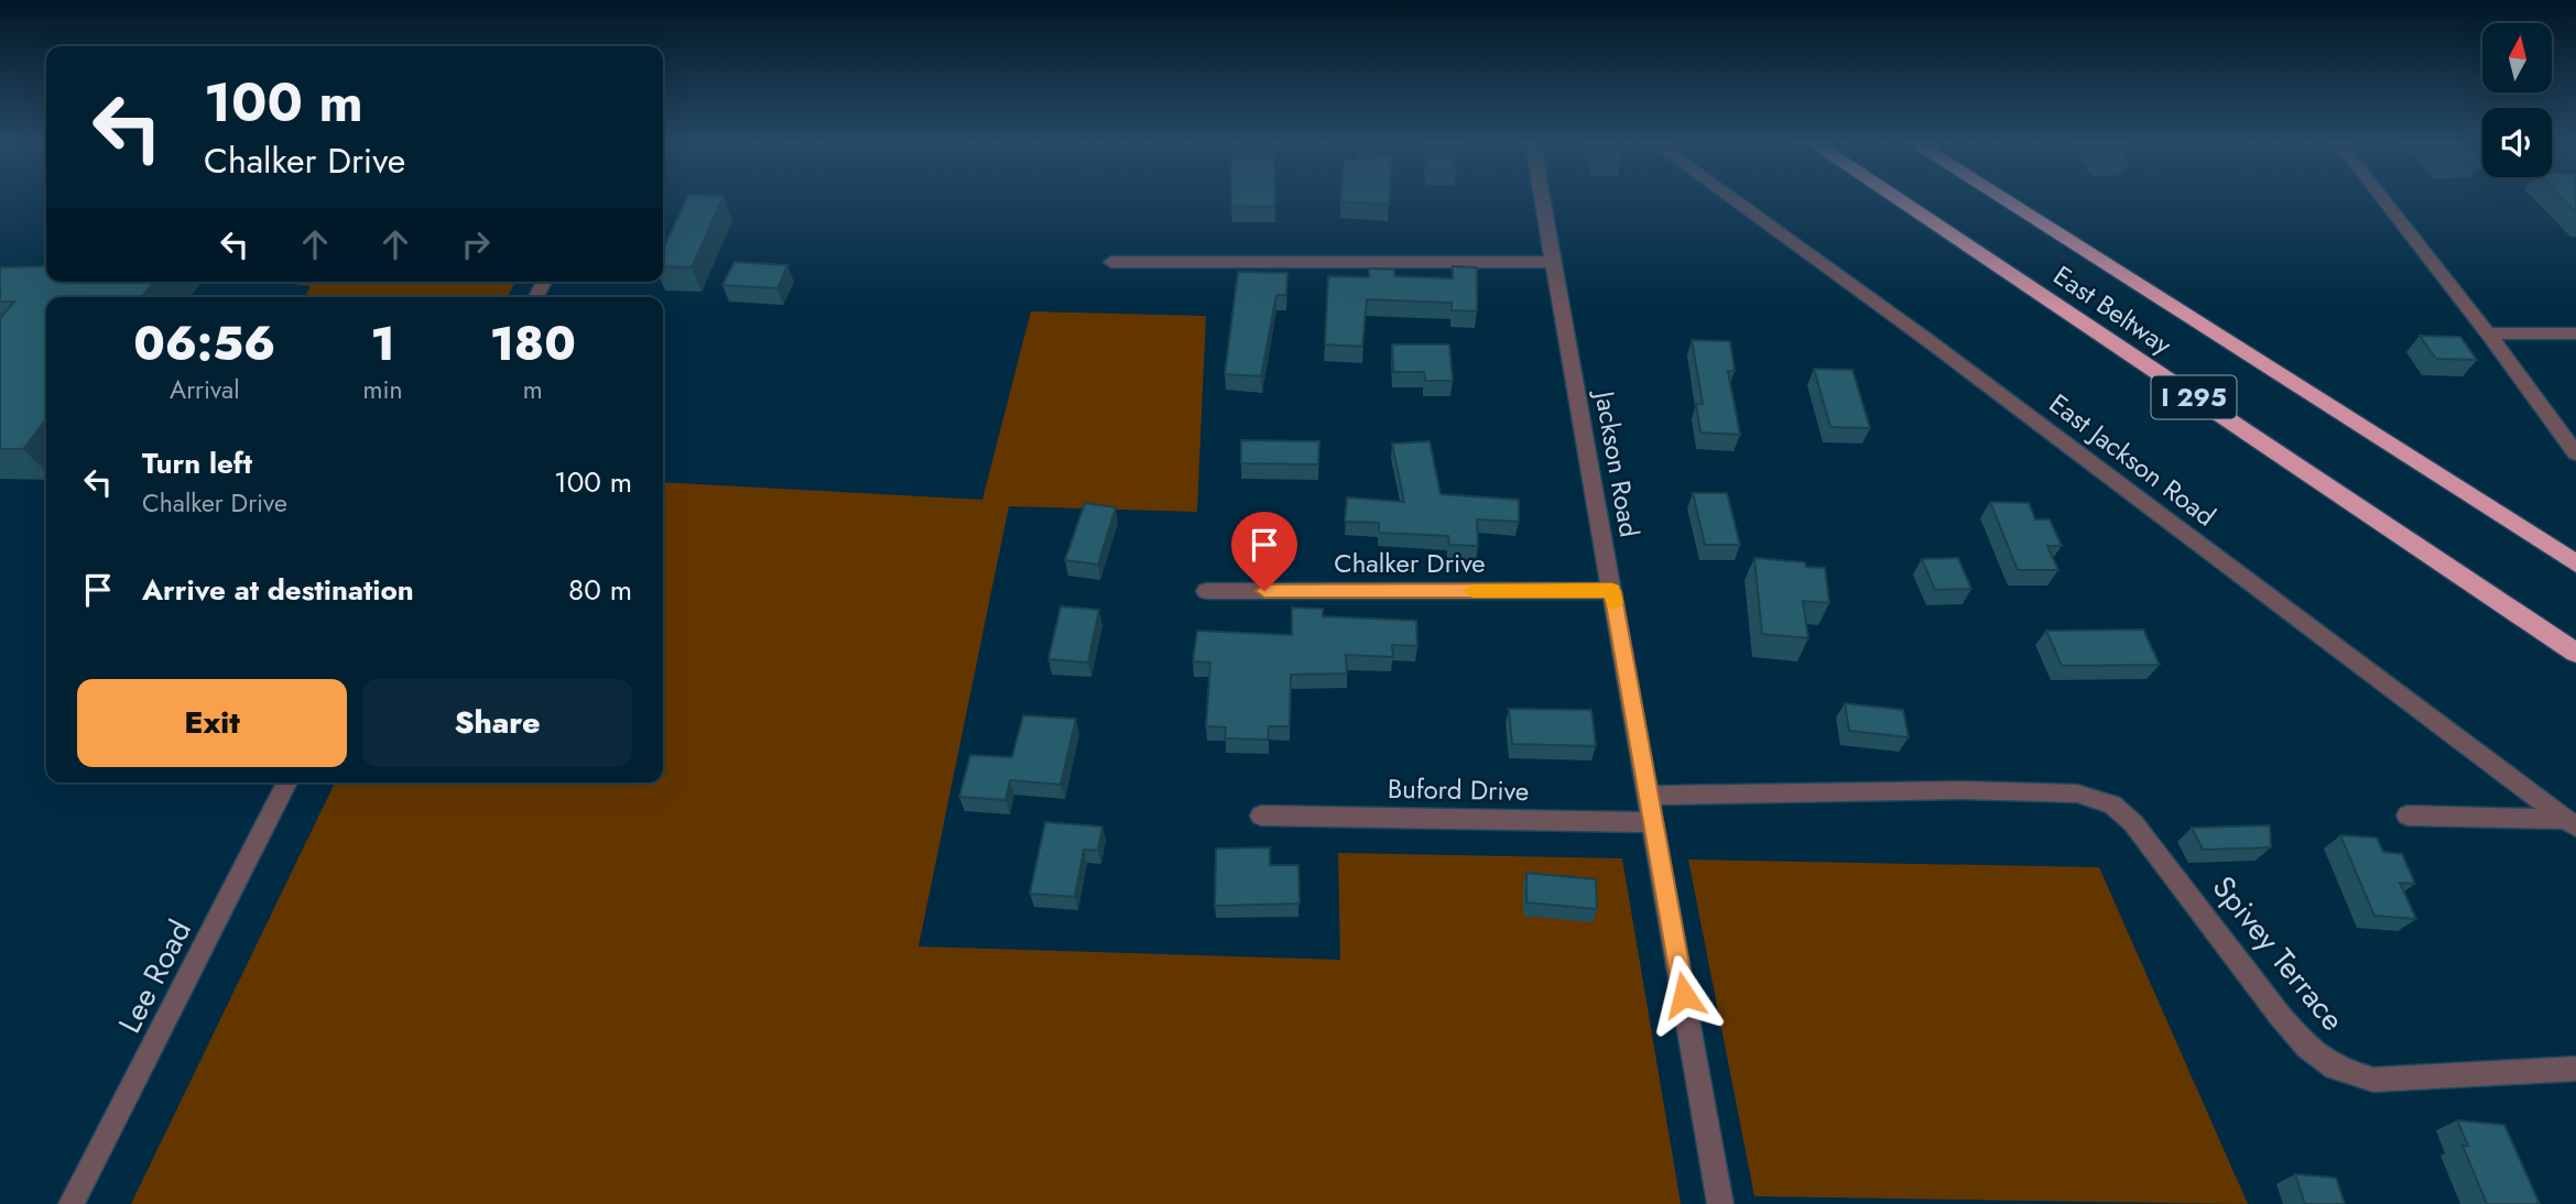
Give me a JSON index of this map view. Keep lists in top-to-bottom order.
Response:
{
  "streets": {
    "highway": ["East Beltway", "I 295"],
    "street": [
      "East Jackson Road",
      "Jackson Road",
      "Chalker Drive",
      "Buford Drive",
      "Spivey Terrace",
      "Lee Road"
    ]
  },
  "crossings": [
    ["Jackson Road", "Chalker Drive"],
    ["Jackson Road", "Buford Drive"],
    ["Jackson Road", "Spivey Terrace"]
  ],
  "north": "top",
  "page": {
    "turn": ["100 m", "Chalker Drive"],
    "eta": [
      "06:56",
      "Arrival",
      "1",
      "min",
      "180",
      "m"
    ],
    "list": [
      {
        "name": "Turn left",
        "note": "Chalker Drive",
        "value": "100 m"
      },
      {
        "name": "Arrive at destination",
        "value": "80 m"
      }
    ],
    "buttons": ["Exit", "Share"]
  }
}
